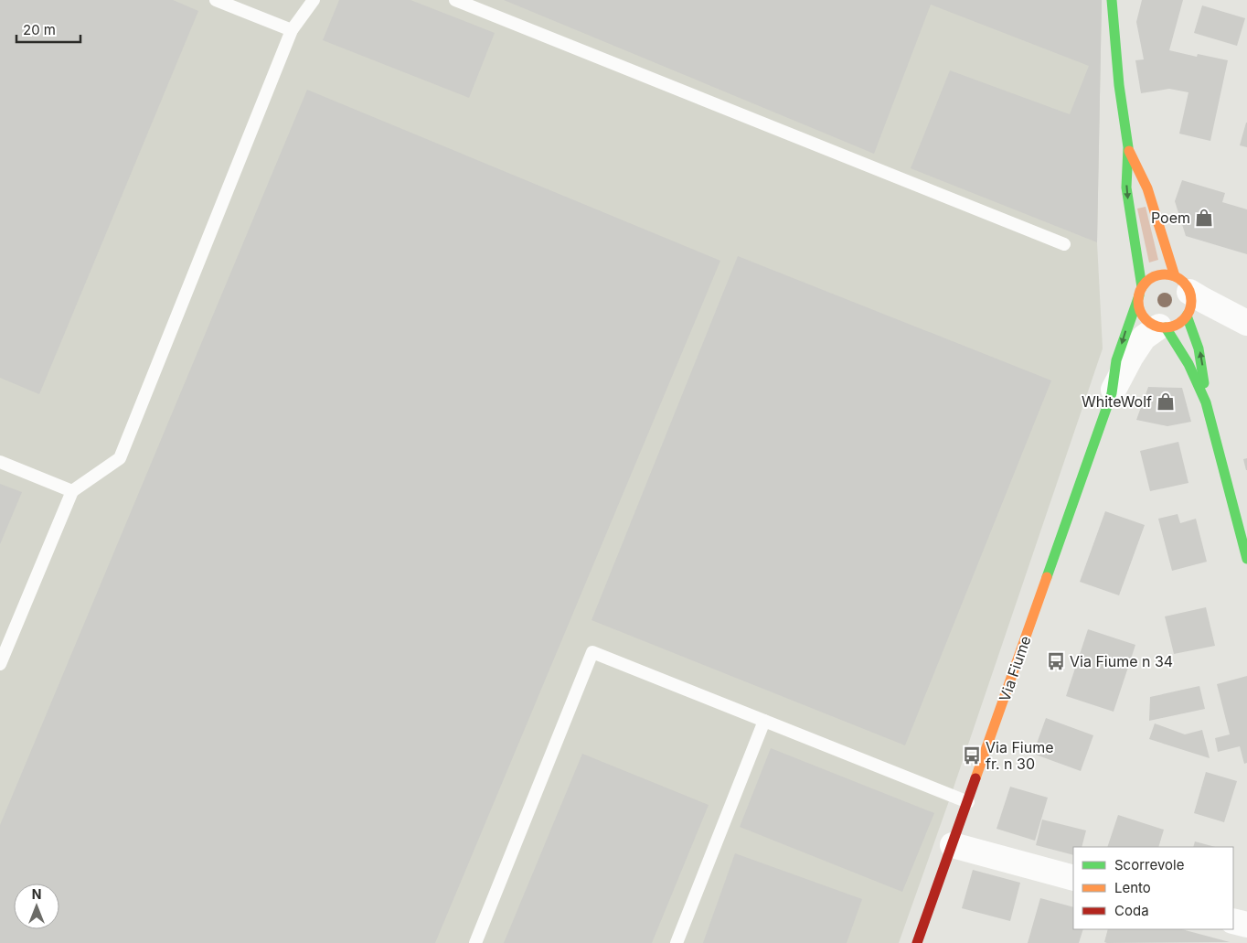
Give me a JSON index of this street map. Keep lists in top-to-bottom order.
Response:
{
  "streets": {
    "street": ["Via Fiume"]
  },
  "places": {
    "shop": ["Poem", "WhiteWolf"],
    "bus stop": ["Via Fiume n 34", "Via Fiume fr. n 30"]
  },
  "legend": ["Scorrevole", "Lento", "Coda"],
  "scale_bar": "20 m",
  "north": "top"
}
